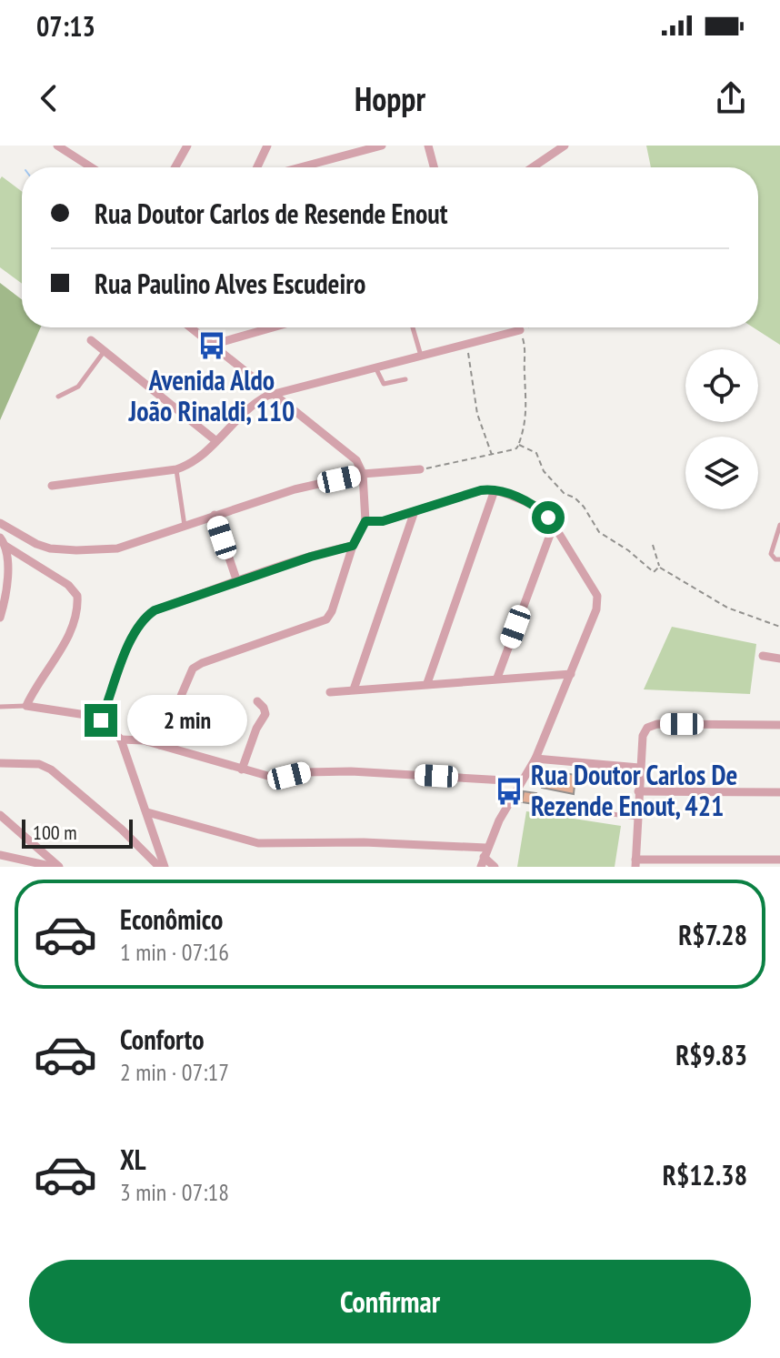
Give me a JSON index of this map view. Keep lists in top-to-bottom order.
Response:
{
  "places": {
    "bus stop": ["Avenida Aldo João Rinaldi, 110", "Rua Doutor Carlos De Rezende Enout, 421"]
  },
  "scale_bar": "100 m",
  "page": {
    "status": "07:13",
    "header": "Hoppr",
    "banner": ["Rua Doutor Carlos de Resende Enout", "Rua Paulino Alves Escudeiro"],
    "bubble": "2 min",
    "scale": "100 m",
    "list": [
      {
        "name": "Econômico",
        "note": "1 min · 07:16",
        "value": "R$7.28"
      },
      {
        "name": "Conforto",
        "note": "2 min · 07:17",
        "value": "R$9.83"
      },
      {
        "name": "XL",
        "note": "3 min · 07:18",
        "value": "R$12.38"
      }
    ],
    "buttons": "Confirmar"
  }
}
